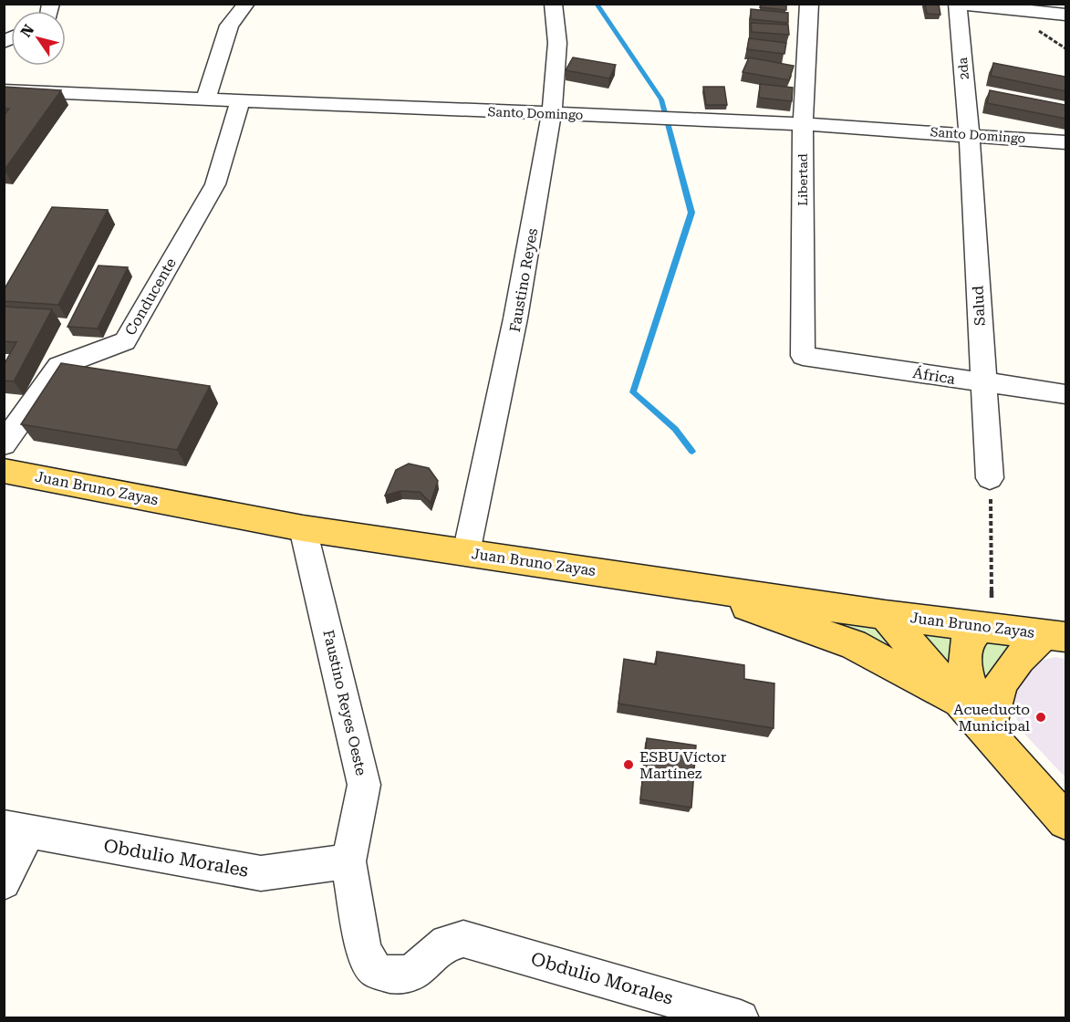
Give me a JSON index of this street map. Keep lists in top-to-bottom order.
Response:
{
  "streets": {
    "main road": ["Juan Bruno Zayas"],
    "street": [
      "2da",
      "Santo Domingo",
      "Libertad",
      "Faustino Reyes",
      "Conducente",
      "Salud",
      "África",
      "Faustino Reyes Oeste",
      "Obdulio Morales"
    ]
  },
  "crossings": [
    ["2da", "Santo Domingo"],
    ["2da", "Salud"],
    ["Santo Domingo", "Libertad"],
    ["Santo Domingo", "Faustino Reyes"],
    ["Santo Domingo", "Conducente"],
    ["Santo Domingo", "Salud"],
    ["Libertad", "África"],
    ["Faustino Reyes", "Juan Bruno Zayas"],
    ["Salud", "África"],
    ["Juan Bruno Zayas", "Faustino Reyes Oeste"],
    ["Faustino Reyes Oeste", "Obdulio Morales"]
  ],
  "places": ["Acueducto Municipal", "ESBU Víctor Martínez"],
  "north": "top left"
}
